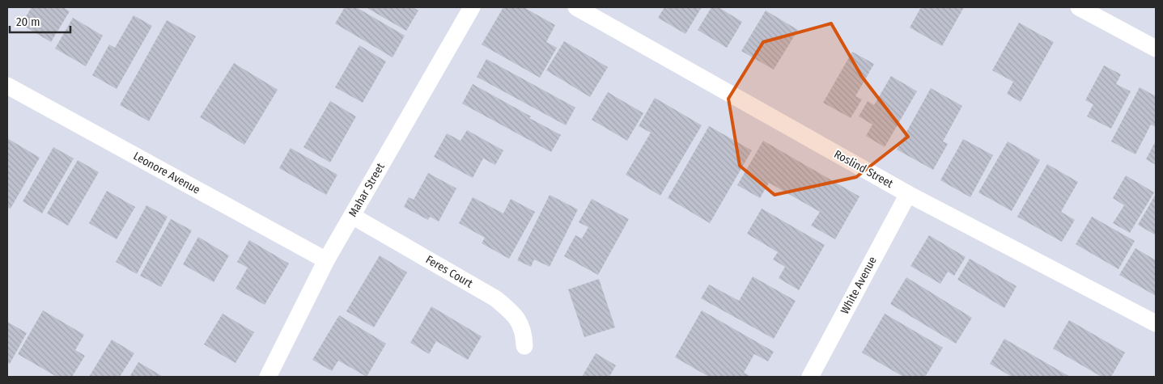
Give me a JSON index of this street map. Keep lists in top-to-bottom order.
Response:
{
  "streets": {
    "street": [
      "Roslind Street",
      "Leonore Avenue",
      "Mahar Street",
      "Feres Court",
      "White Avenue"
    ]
  },
  "crossings": [
    ["Roslind Street", "White Avenue"],
    ["Leonore Avenue", "Mahar Street"],
    ["Mahar Street", "Feres Court"]
  ],
  "scale_bar": "20 m"
}
